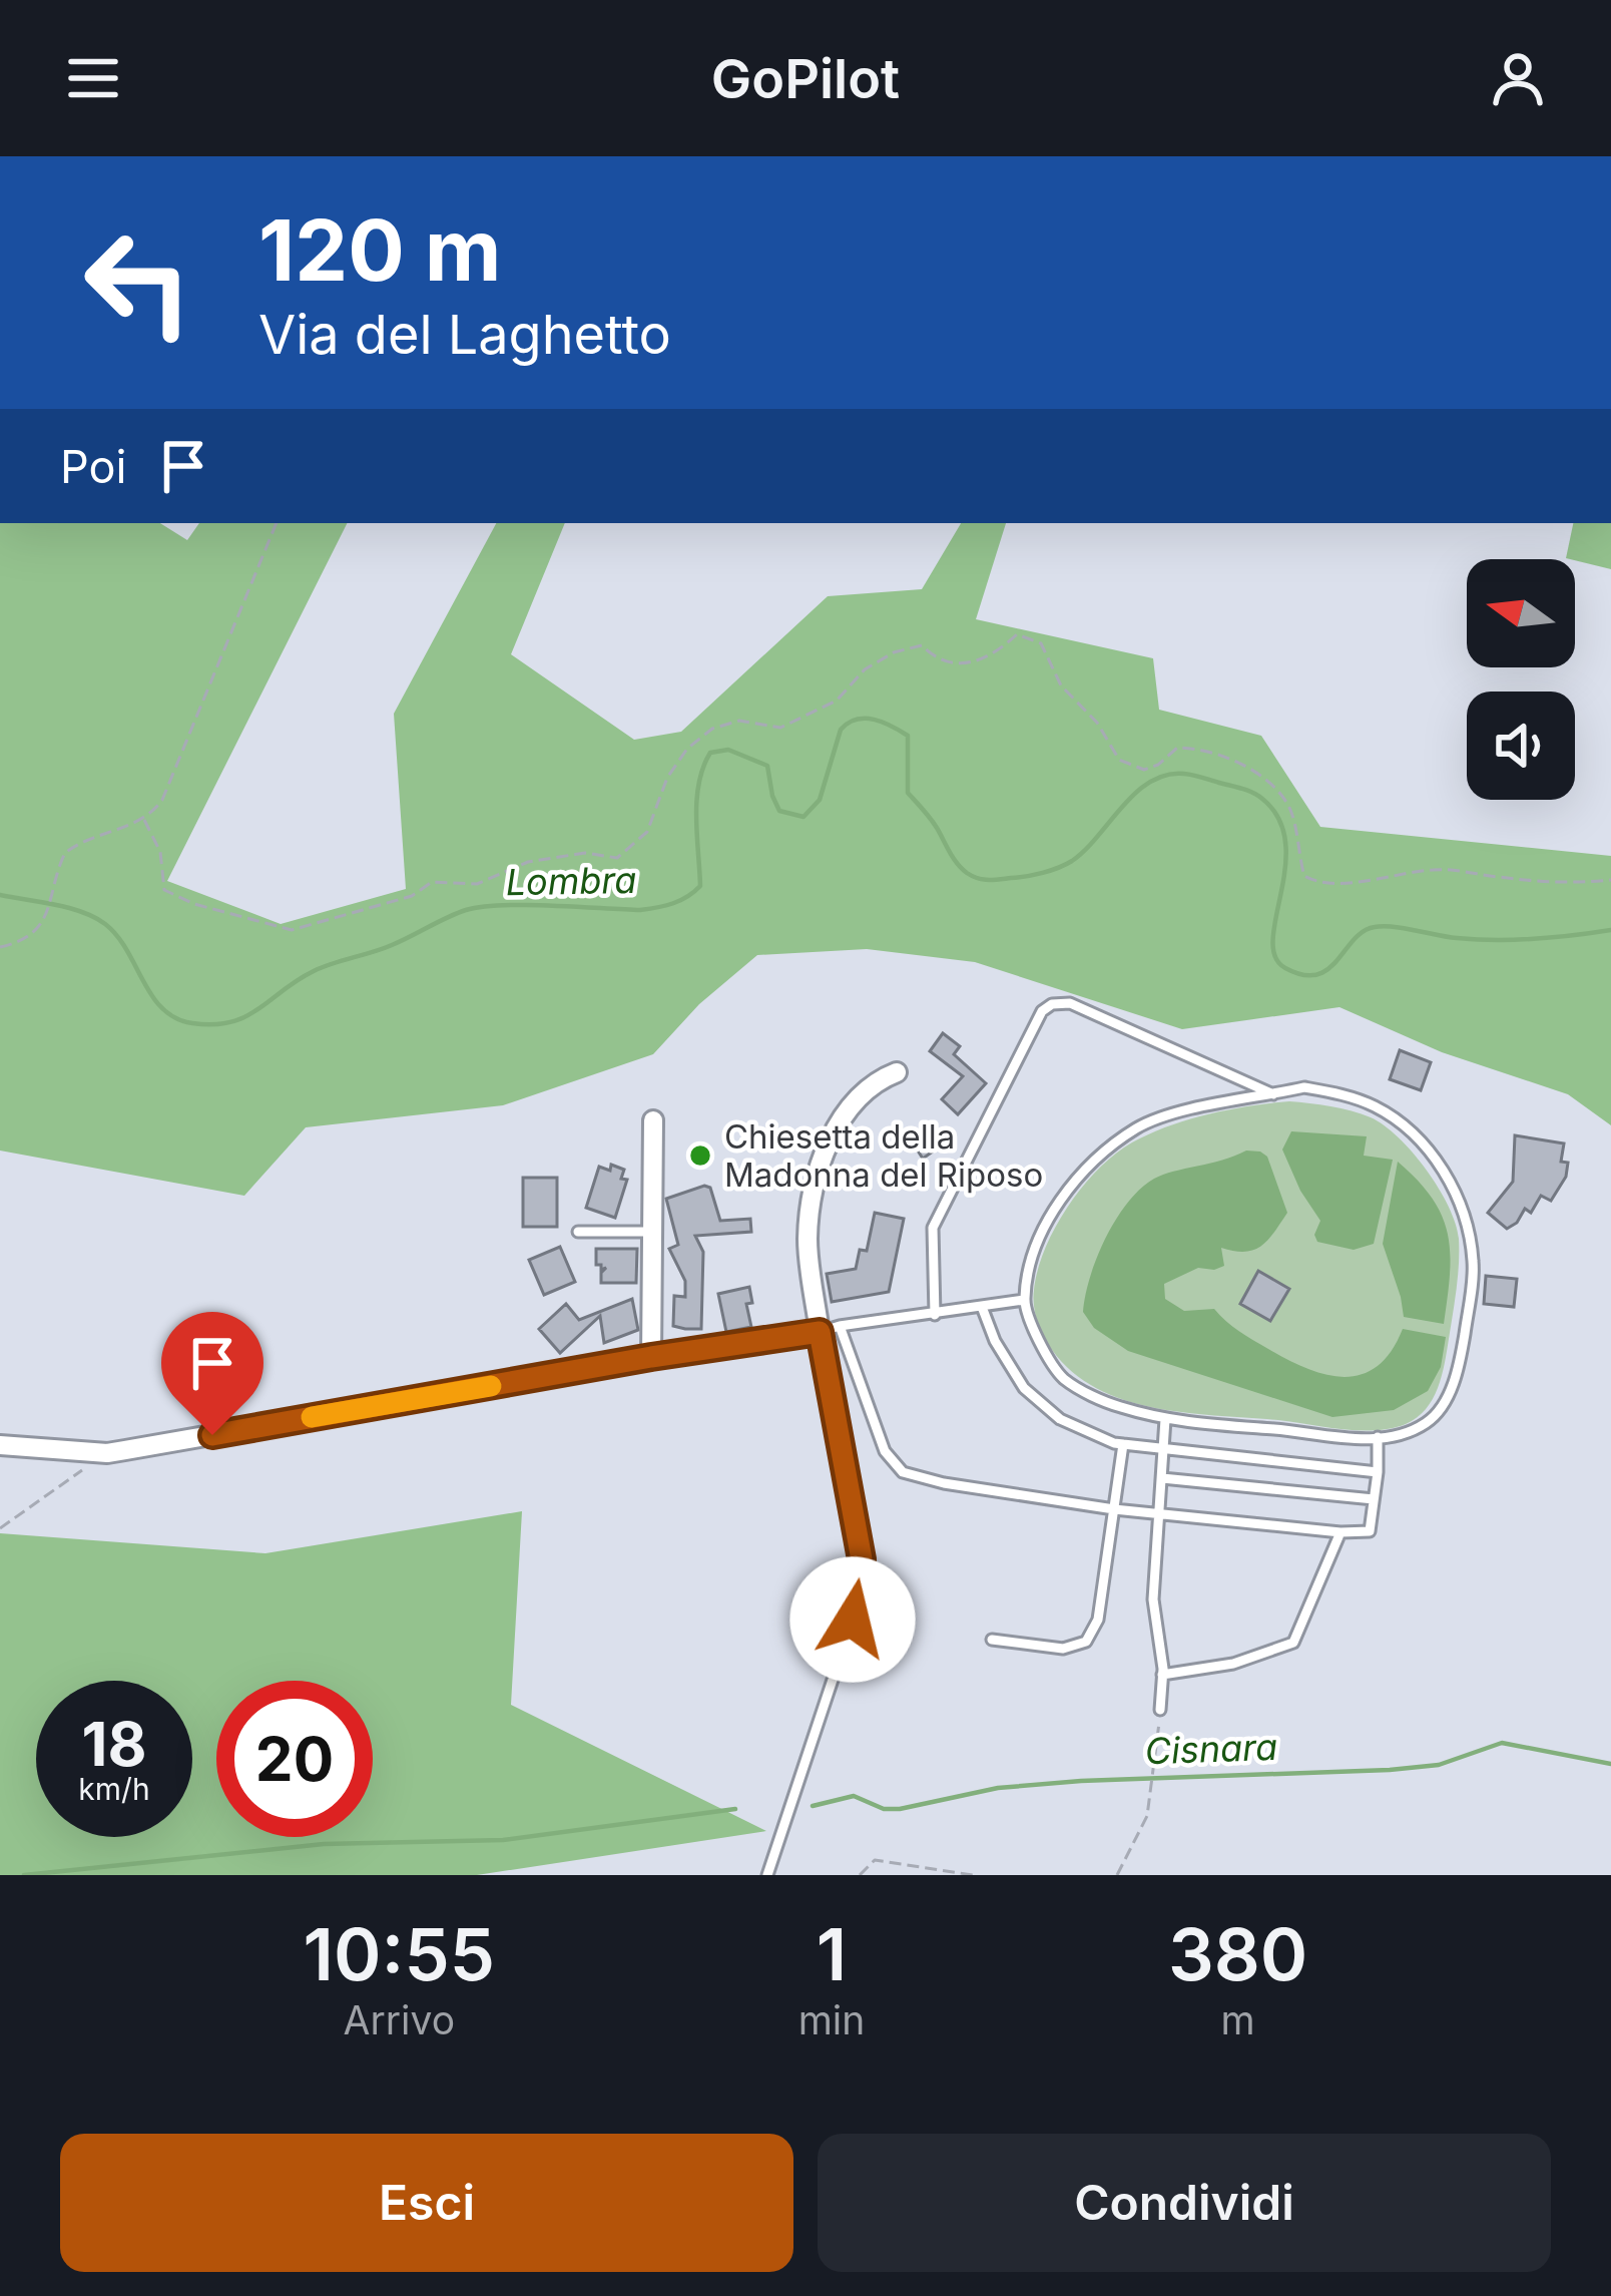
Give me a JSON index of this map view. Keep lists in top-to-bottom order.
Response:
{
  "water": ["Lombra", "Cisnara"],
  "places": ["Chiesetta della Madonna del Riposo"],
  "north": "left",
  "page": {
    "header": "GoPilot",
    "turn": ["120 m", "Via del Laghetto"],
    "then": "Poi",
    "speed": "18 km/h",
    "limit": "20",
    "eta": [
      "10:55",
      "Arrivo",
      "1",
      "min",
      "380",
      "m"
    ],
    "buttons": ["Esci", "Condividi"]
  }
}
